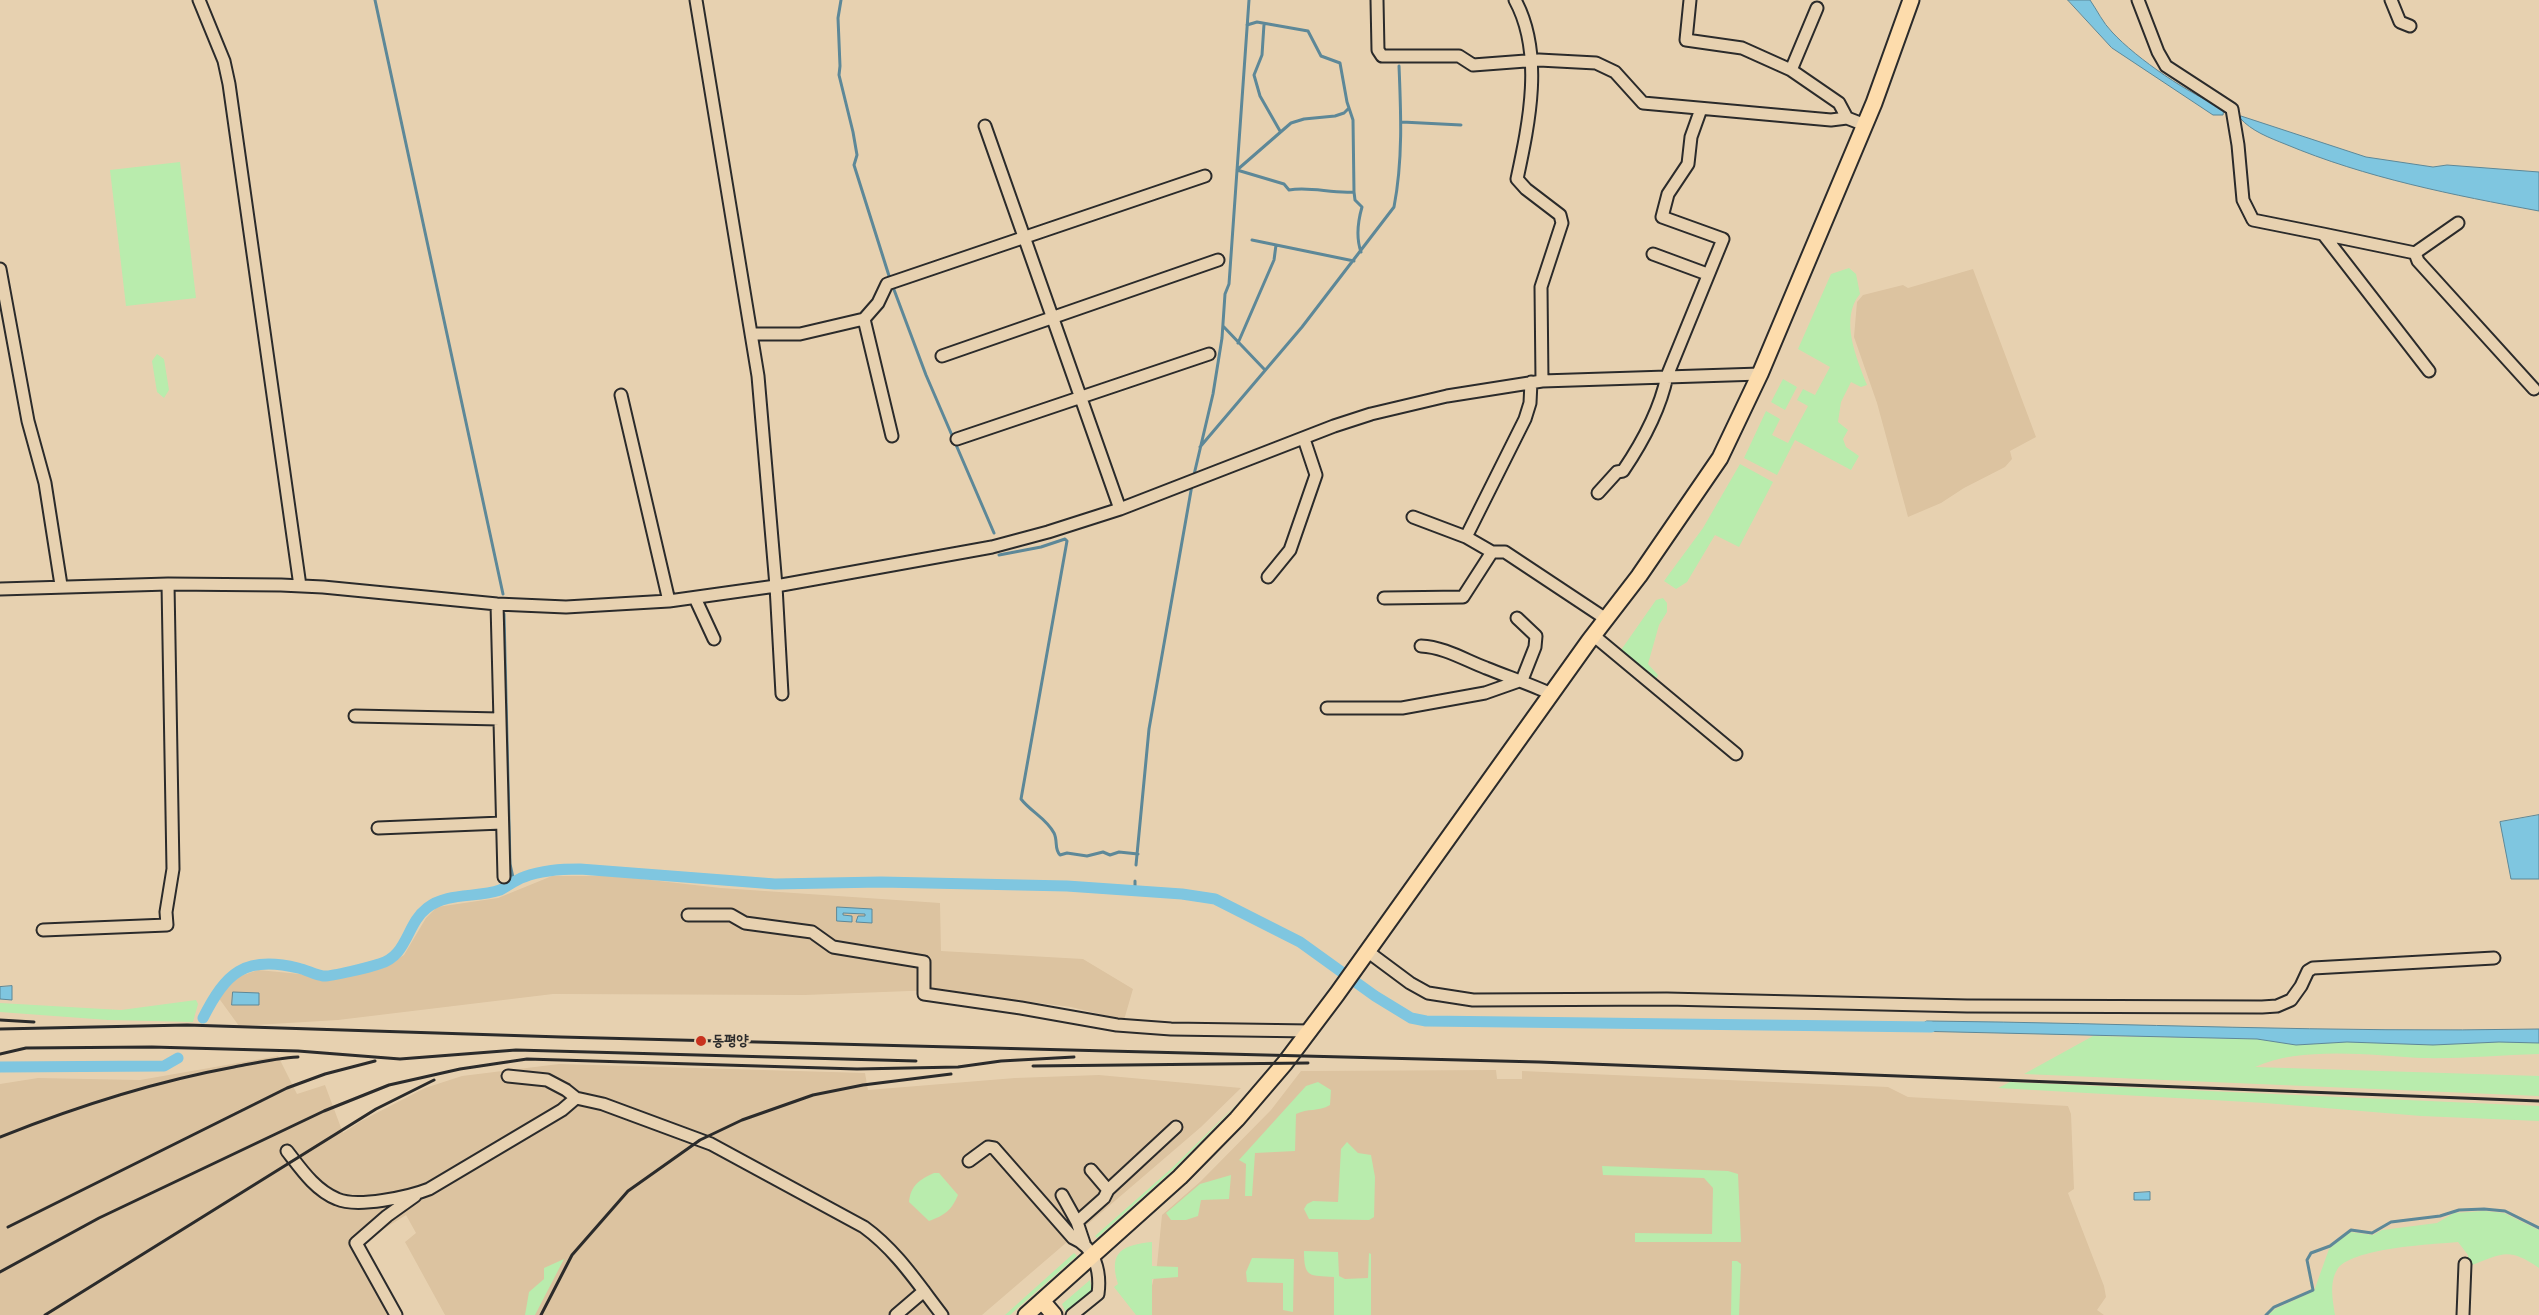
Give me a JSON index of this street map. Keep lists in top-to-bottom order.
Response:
{
  "places": ["동평양"]
}
